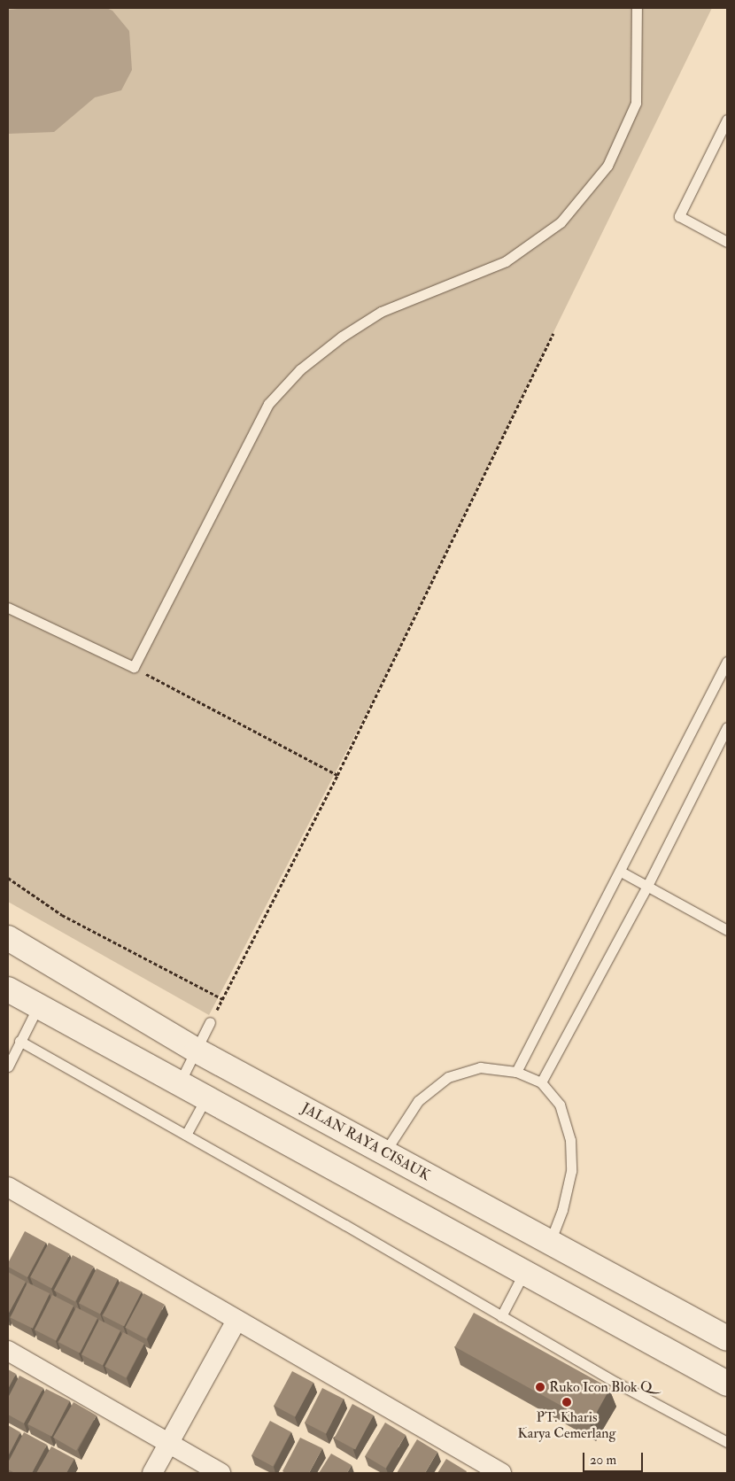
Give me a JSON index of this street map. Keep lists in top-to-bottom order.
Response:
{
  "streets": {
    "main road": ["JALAN RAYA CISAUK"]
  },
  "places": ["Ruko Icon Blok Q", "PT. Kharis Karya Cemerlang"],
  "scale_bar": "20 m"
}
